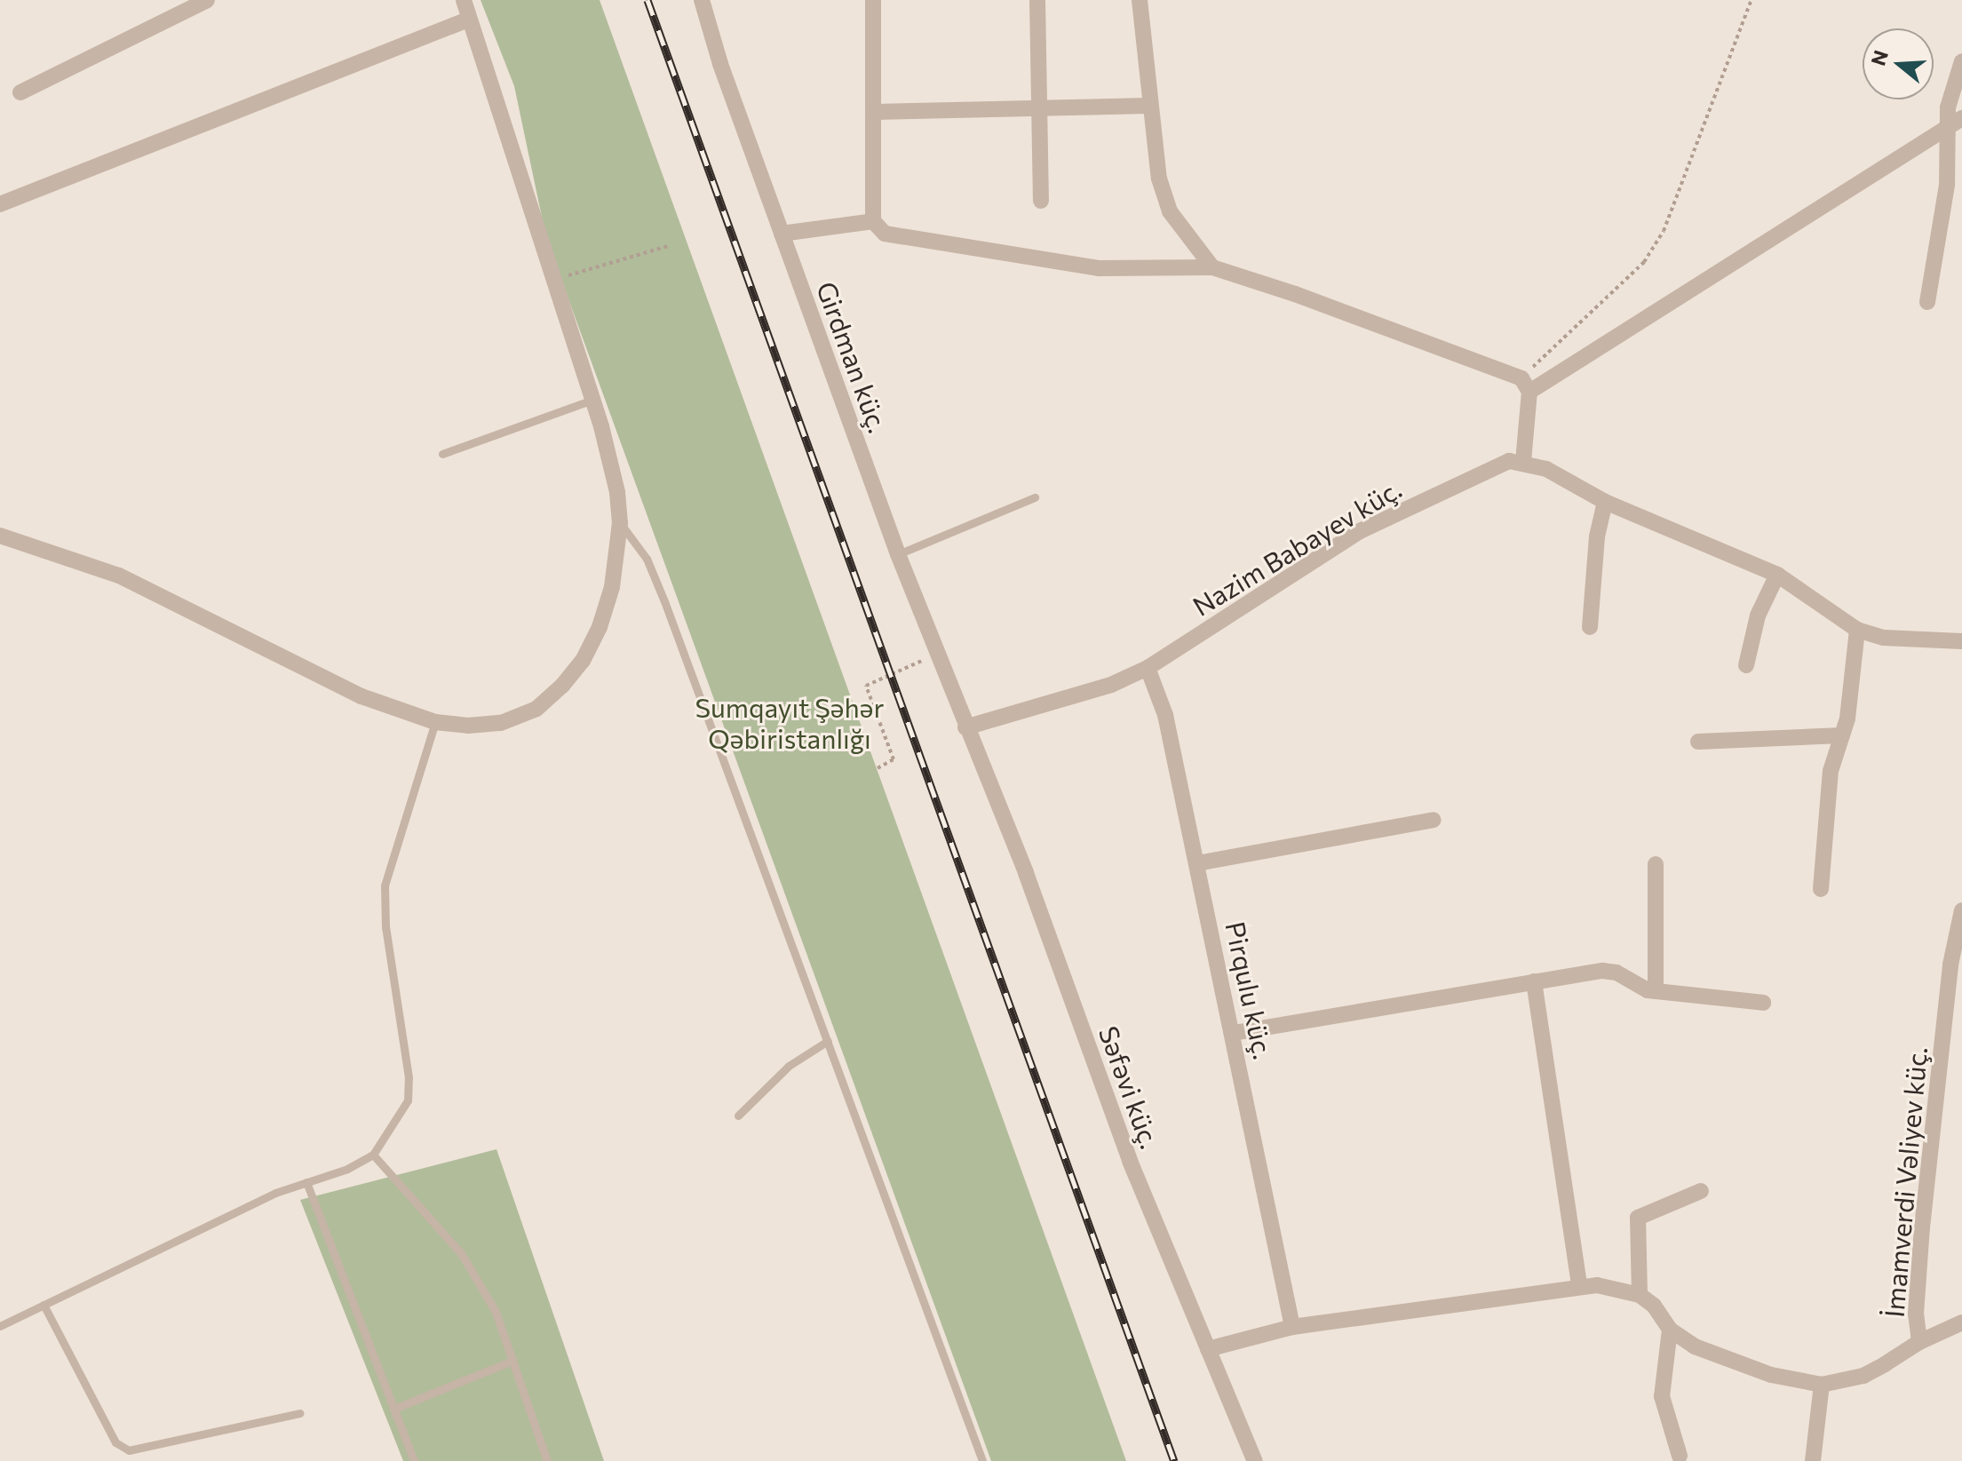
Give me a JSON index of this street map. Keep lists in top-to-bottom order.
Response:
{
  "streets": {
    "street": [
      "Girdman küç.",
      "Nazim Babayev küç.",
      "Pirqulu küç.",
      "Səfəvi küç.",
      "İmamverdi Vəliyev küç."
    ]
  },
  "crossings": [
    ["Girdman küç.", "Nazim Babayev küç."],
    ["Girdman küç.", "Səfəvi küç."],
    ["Nazim Babayev küç.", "Pirqulu küç."],
    ["Nazim Babayev küç.", "Səfəvi küç."]
  ],
  "parks": ["Sumqayıt Şəhər Qəbiristanlığı"],
  "north": "left"
}
